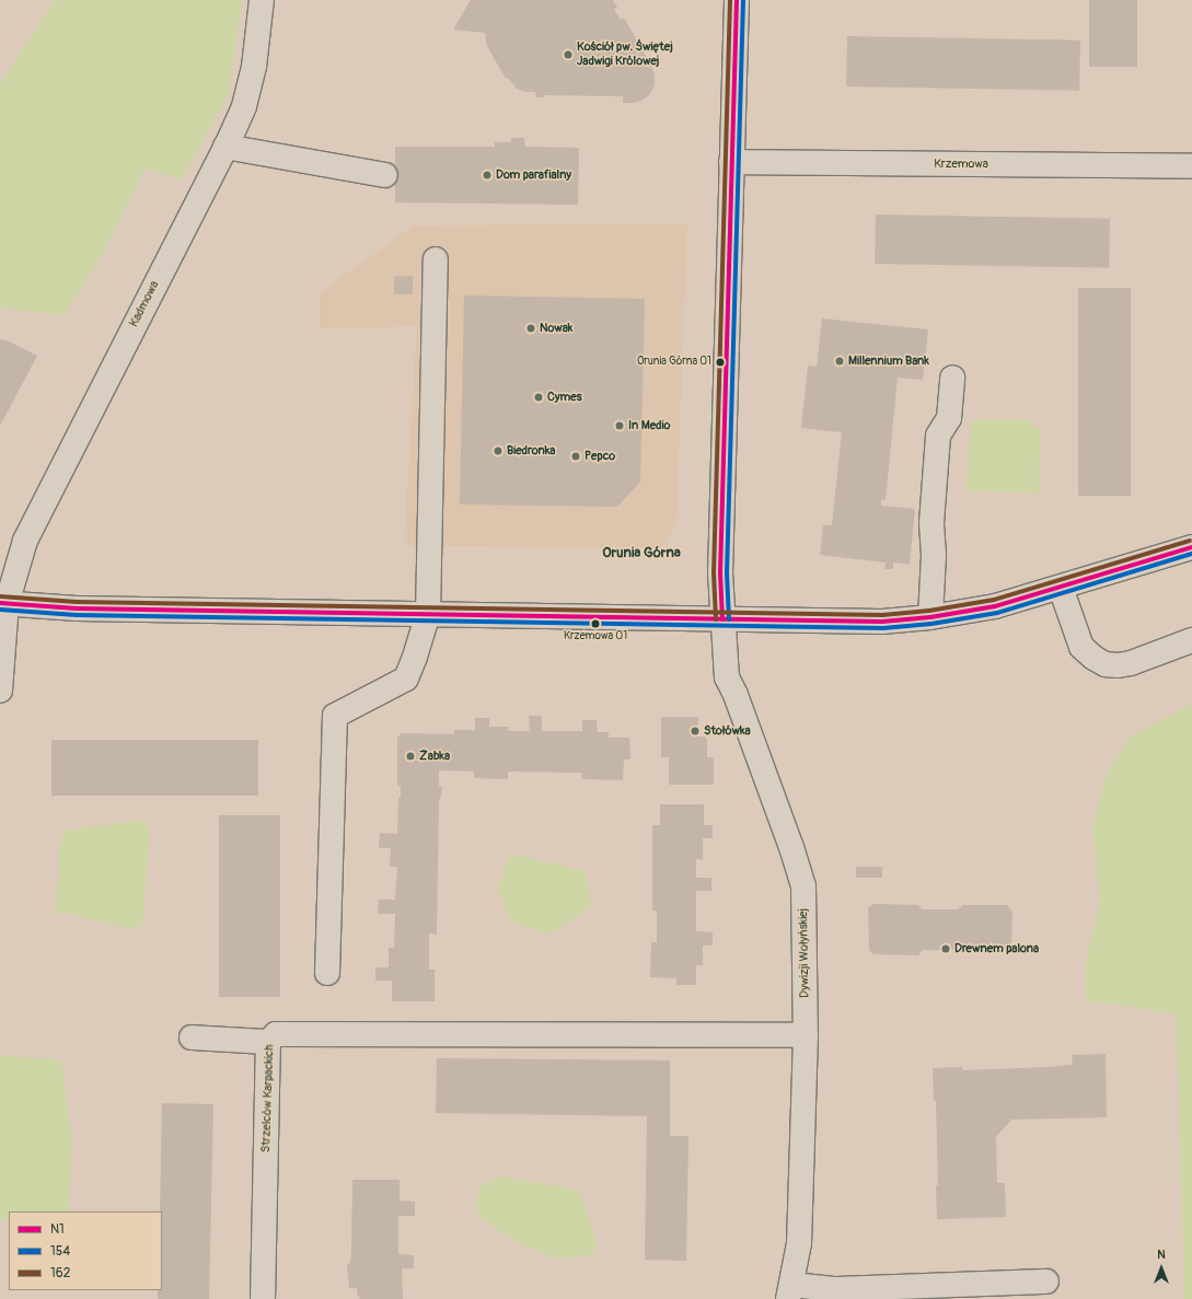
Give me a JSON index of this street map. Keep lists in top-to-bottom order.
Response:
{
  "streets": {
    "street": [
      "Krzemowa",
      "Kadmowa",
      "Dywizji Wołyńskiej",
      "Strzelców Karpackich"
    ]
  },
  "crossings": [
    ["Dywizji Wołyńskiej", "Strzelców Karpackich"]
  ],
  "districts": ["Orunia Górna"],
  "places": [
    "Kościół pw. Świętej Jadwigi Królowej",
    "Dom parafialny",
    "Nowak",
    "Millennium Bank",
    "Orunia Górna 01",
    "Cymes",
    "In Medio",
    "Biedronka",
    "Pepco",
    "Krzemowa 01",
    "Stołówka",
    "Żabka",
    "Drewnem palona"
  ],
  "lines": ["transit line N1", "transit line 154", "transit line 162"],
  "legend": ["N1", "154", "162"],
  "north": "top"
}
